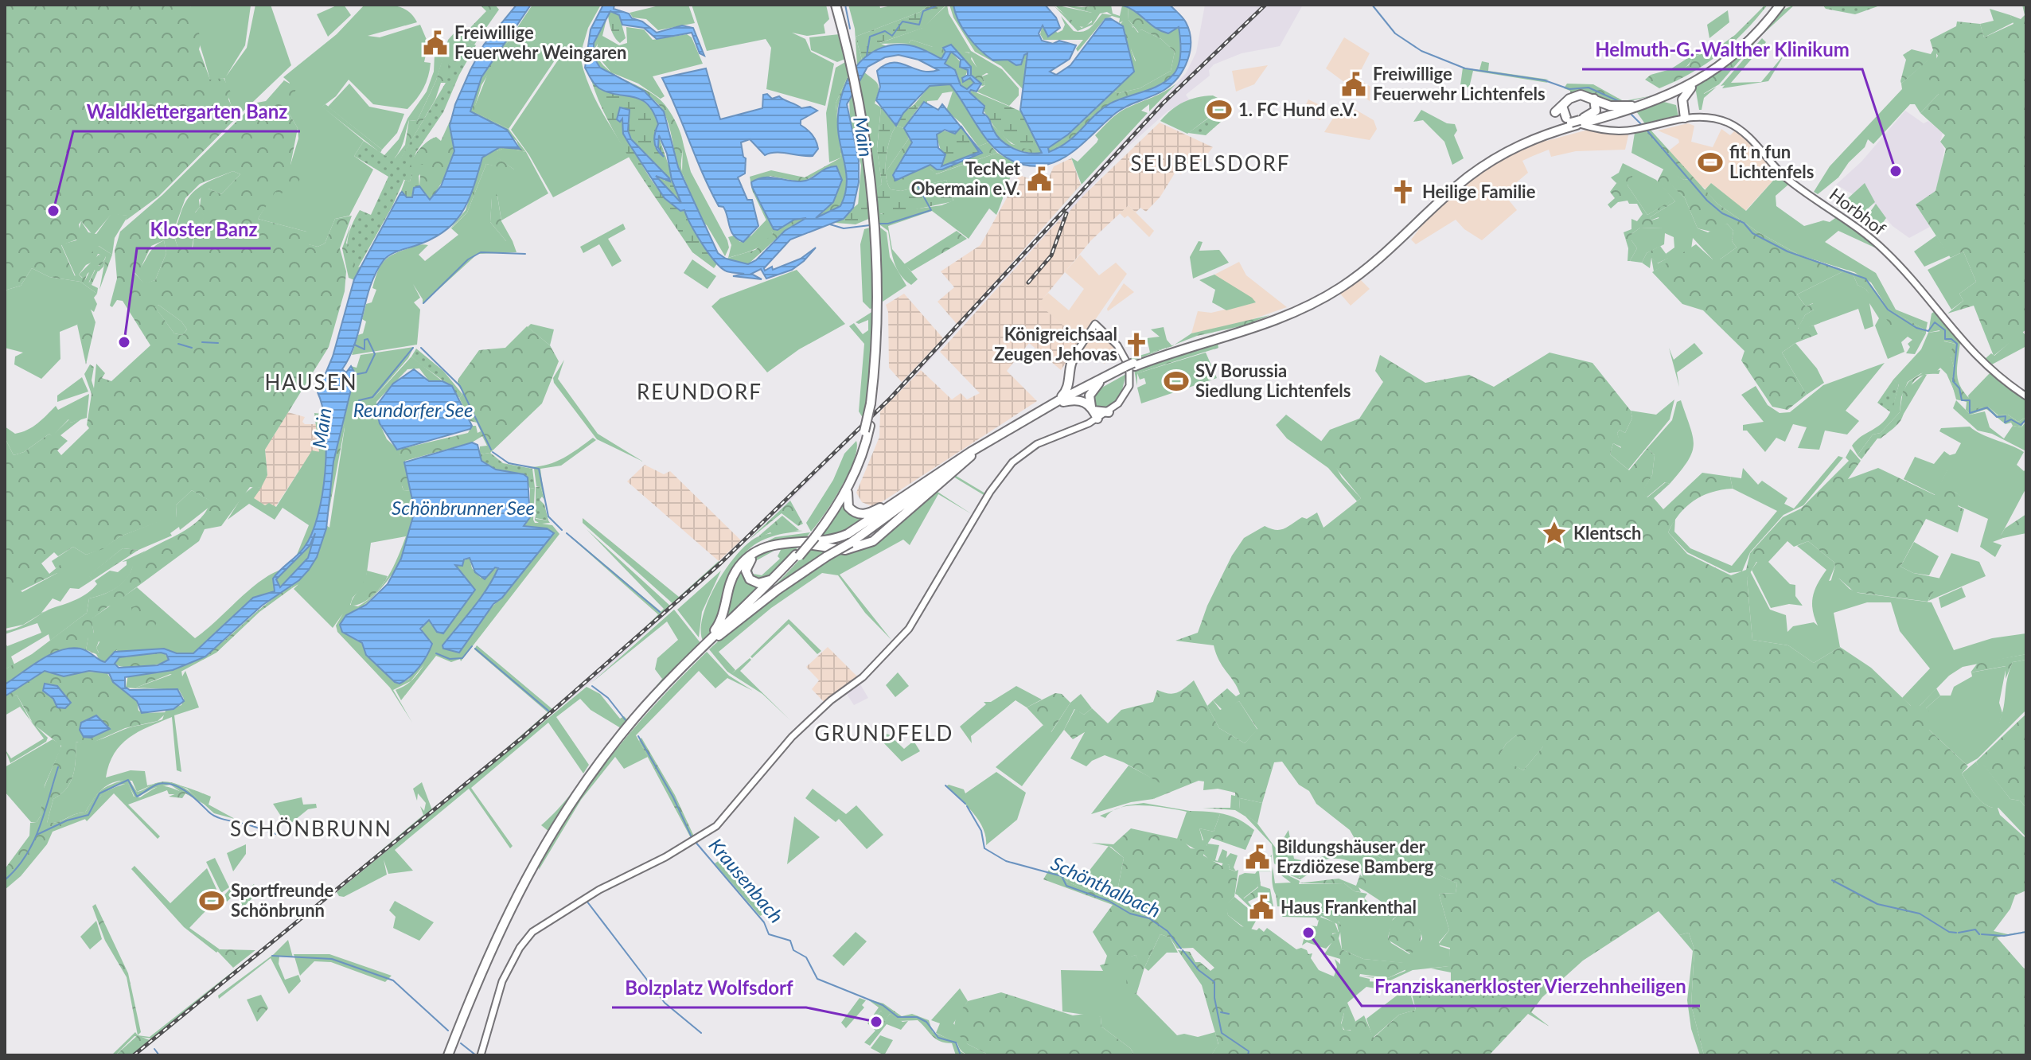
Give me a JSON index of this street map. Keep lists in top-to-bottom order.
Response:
{
  "streets": {
    "main road": ["Horbhof"]
  },
  "districts": [
    "SEUBELSDORF",
    "HAUSEN",
    "REUNDORF",
    "GRUNDFELD",
    "SCHÖNBRUNN"
  ],
  "water": [
    "Main",
    "Reundorfer See",
    "Schönbrunner See",
    "Krausenbach",
    "Schönthalbach"
  ],
  "places": {
    "public building": [
      "Freiwillige Feuerwehr Weingaren",
      "Freiwillige Feuerwehr Lichtenfels",
      "TecNet Obermain e.V.",
      "Bildungshäuser der Erzdiözese Bamberg",
      "Haus Frankenthal"
    ],
    "sports": [
      "1. FC Hund e.V.",
      "fit n fun Lichtenfels",
      "SV Borussia Siedlung Lichtenfels",
      "Sportfreunde Schönbrunn"
    ],
    "other": [
      "Helmuth-G.-Walther Klinikum",
      "Waldklettergarten Banz",
      "Kloster Banz",
      "Franziskanerkloster Vierzehnheiligen",
      "Bolzplatz Wolfsdorf"
    ],
    "church": ["Heilige Familie", "Königreichsaal Zeugen Jehovas"],
    "place": ["Klentsch"]
  }
}
